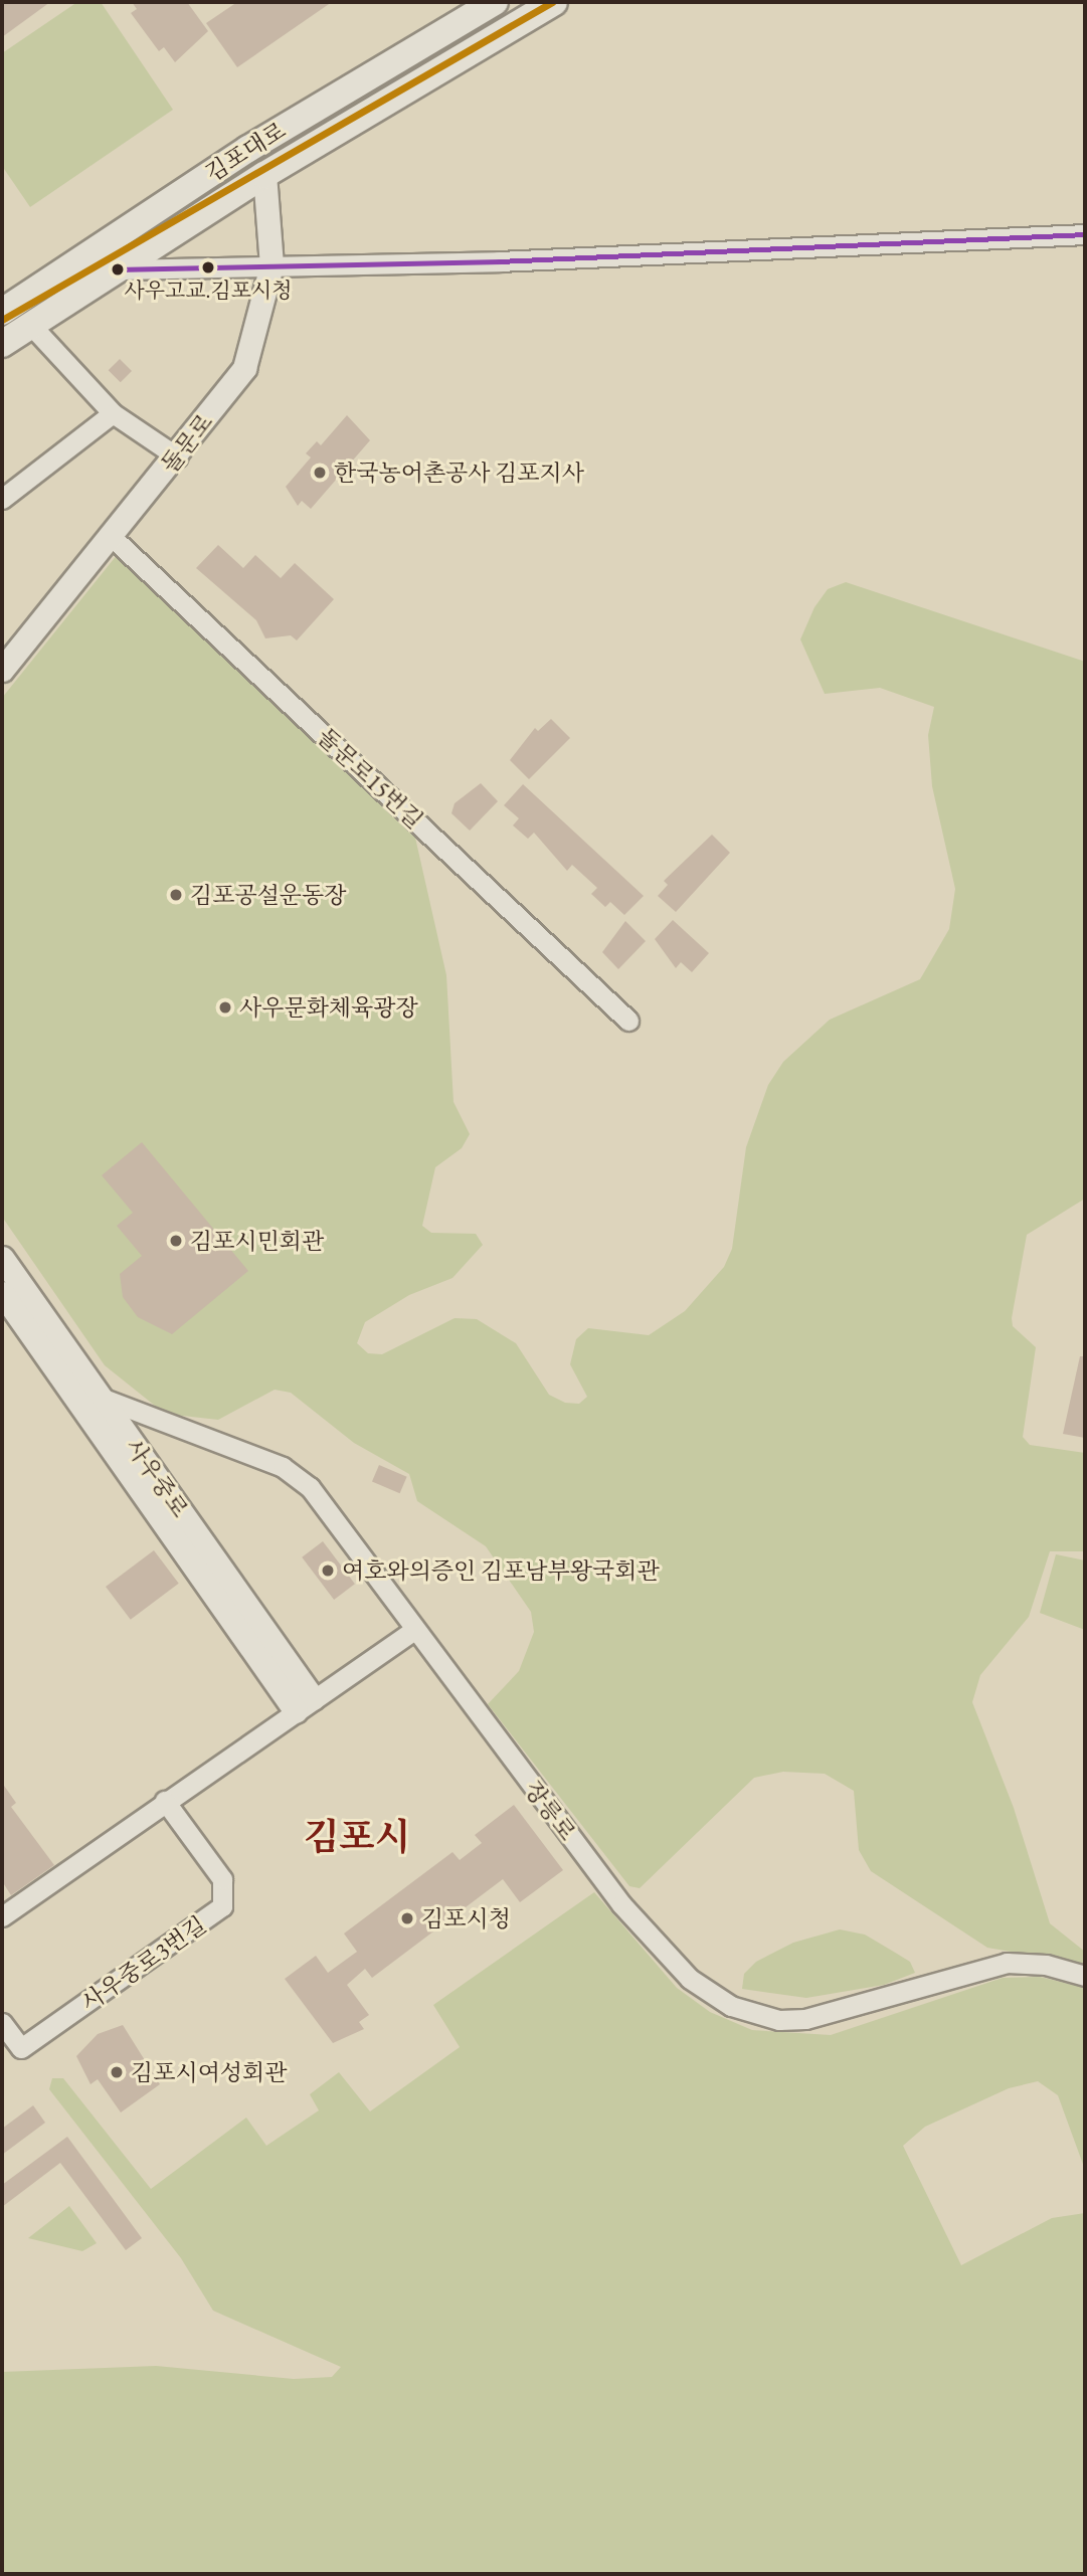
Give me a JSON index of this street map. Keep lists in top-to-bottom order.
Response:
{
  "streets": {
    "main road": ["김포대로"],
    "street": [
      "돌문로",
      "돌문로15번길",
      "사우중로",
      "장릉로",
      "사우중로3번길"
    ]
  },
  "crossings": [
    ["김포대로", "돌문로"],
    ["돌문로", "돌문로15번길"],
    ["사우중로", "장릉로"]
  ],
  "districts": ["김포시"],
  "places": [
    "사우고교.김포시청",
    "한국농어촌공사 김포지사",
    "김포공설운동장",
    "사우문화체육광장",
    "김포시민회관",
    "여호와의증인 김포남부왕국회관",
    "김포시청",
    "김포시여성회관"
  ]
}
